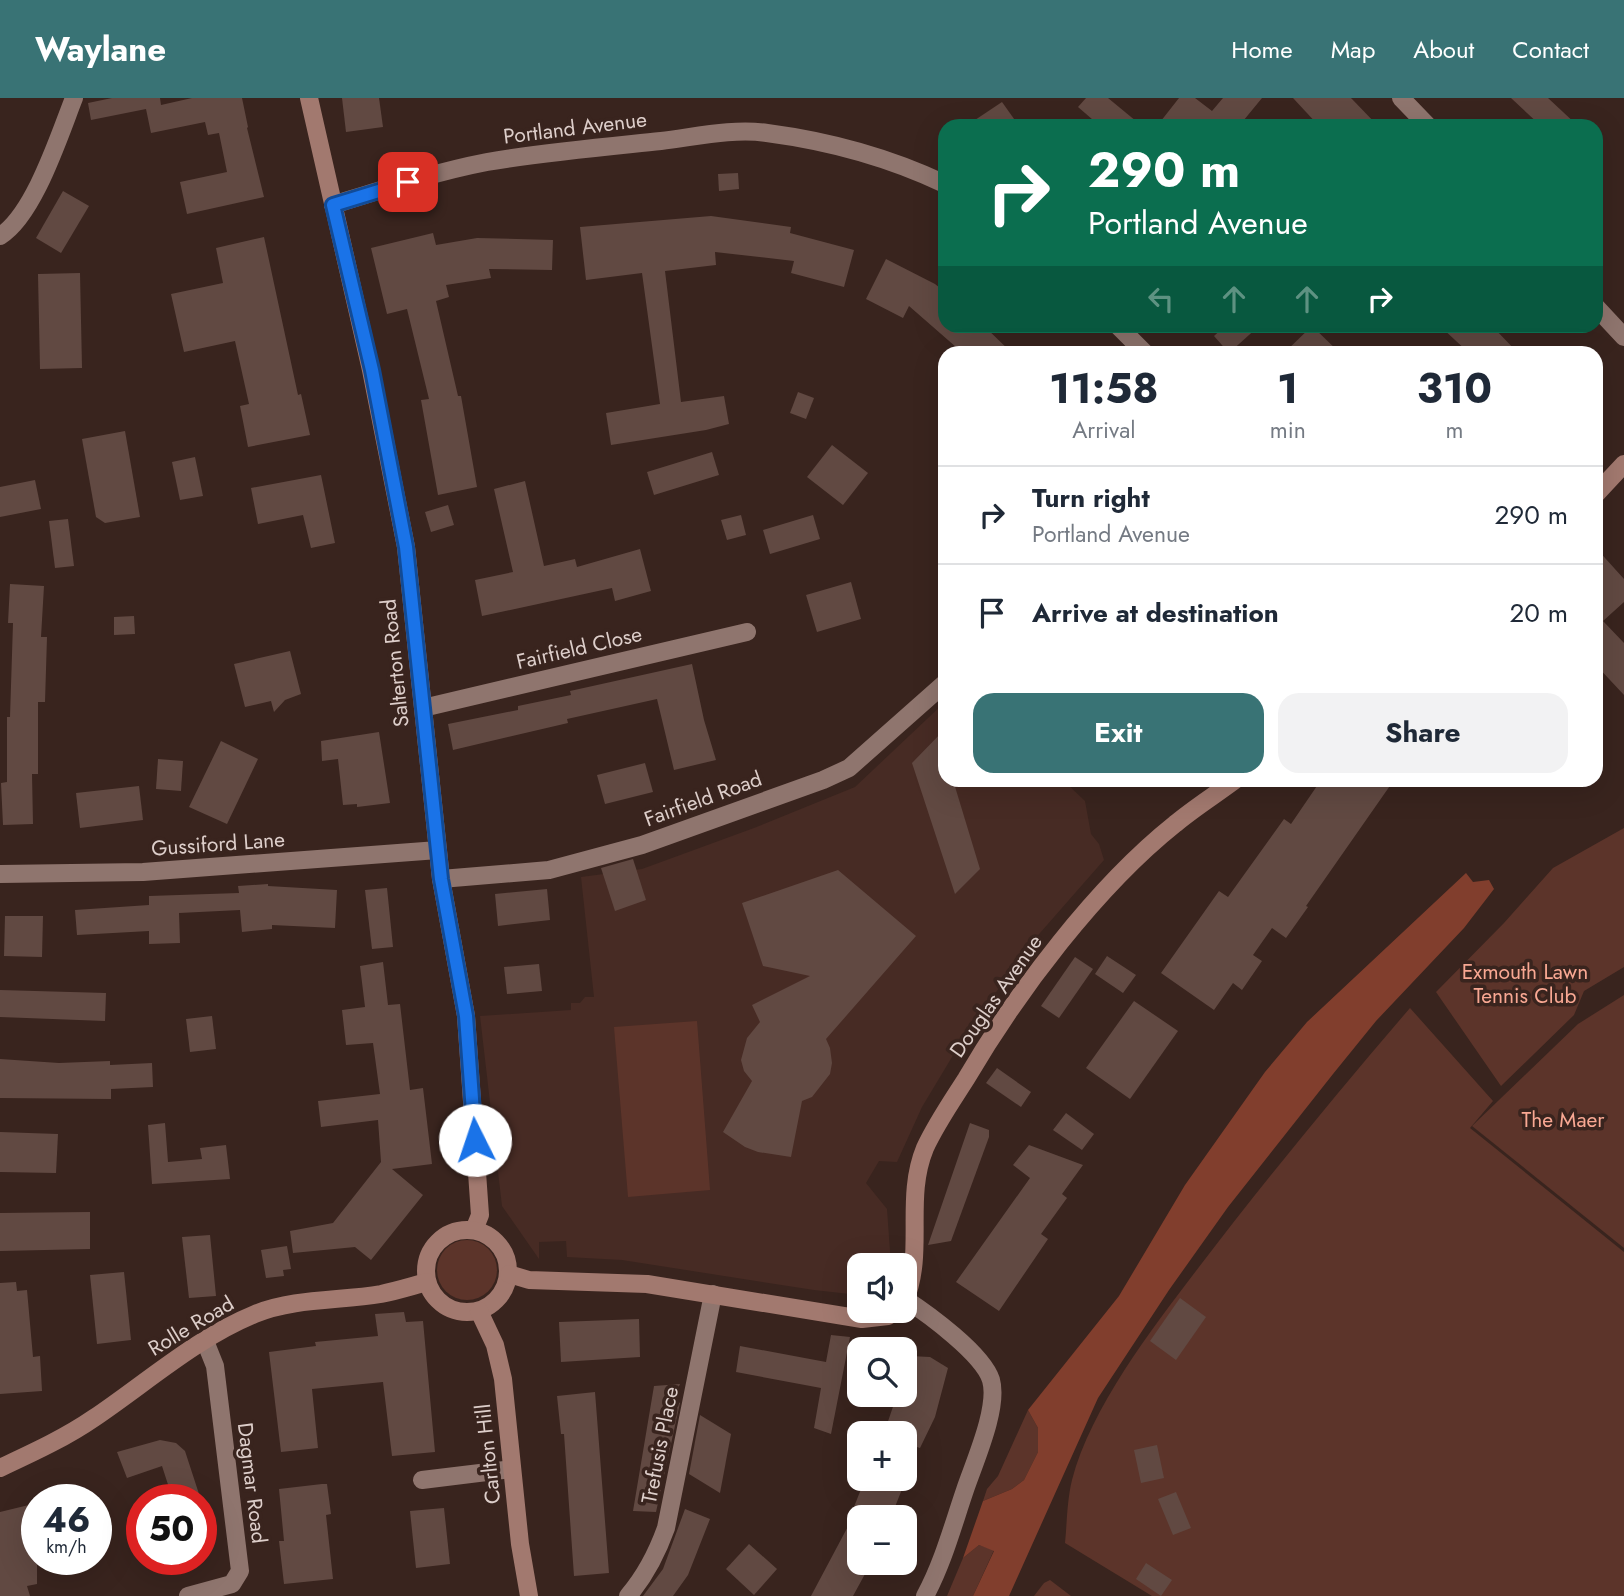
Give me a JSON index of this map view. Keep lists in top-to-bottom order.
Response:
{
  "streets": {
    "main road": [
      "Salterton Road",
      "Douglas Avenue",
      "Rolle Road",
      "Carlton Hill"
    ],
    "street": [
      "Portland Avenue",
      "Fairfield Close",
      "Fairfield Road",
      "Gussiford Lane",
      "Trefusis Place",
      "Dagmar Road"
    ]
  },
  "crossings": [
    ["Portland Avenue", "Salterton Road"],
    ["Fairfield Close", "Salterton Road"],
    ["Salterton Road", "Fairfield Road"],
    ["Salterton Road", "Gussiford Lane"],
    ["Salterton Road", "Rolle Road"],
    ["Salterton Road", "Carlton Hill"],
    ["Rolle Road", "Carlton Hill"],
    ["Rolle Road", "Dagmar Road"]
  ],
  "parks": ["Exmouth Lawn Tennis Club", "The Maer"],
  "page": {
    "header": "Waylane",
    "nav": [
      "Home",
      "Map",
      "About",
      "Contact"
    ],
    "turn": ["290 m", "Portland Avenue"],
    "eta": [
      "11:58",
      "Arrival",
      "1",
      "min",
      "310",
      "m"
    ],
    "list": [
      {
        "name": "Turn right",
        "note": "Portland Avenue",
        "value": "290 m"
      },
      {
        "name": "Arrive at destination",
        "value": "20 m"
      }
    ],
    "buttons": ["Exit", "Share"],
    "map_buttons": ["+", "−"],
    "speed": "46 km/h",
    "limit": "50"
  }
}
